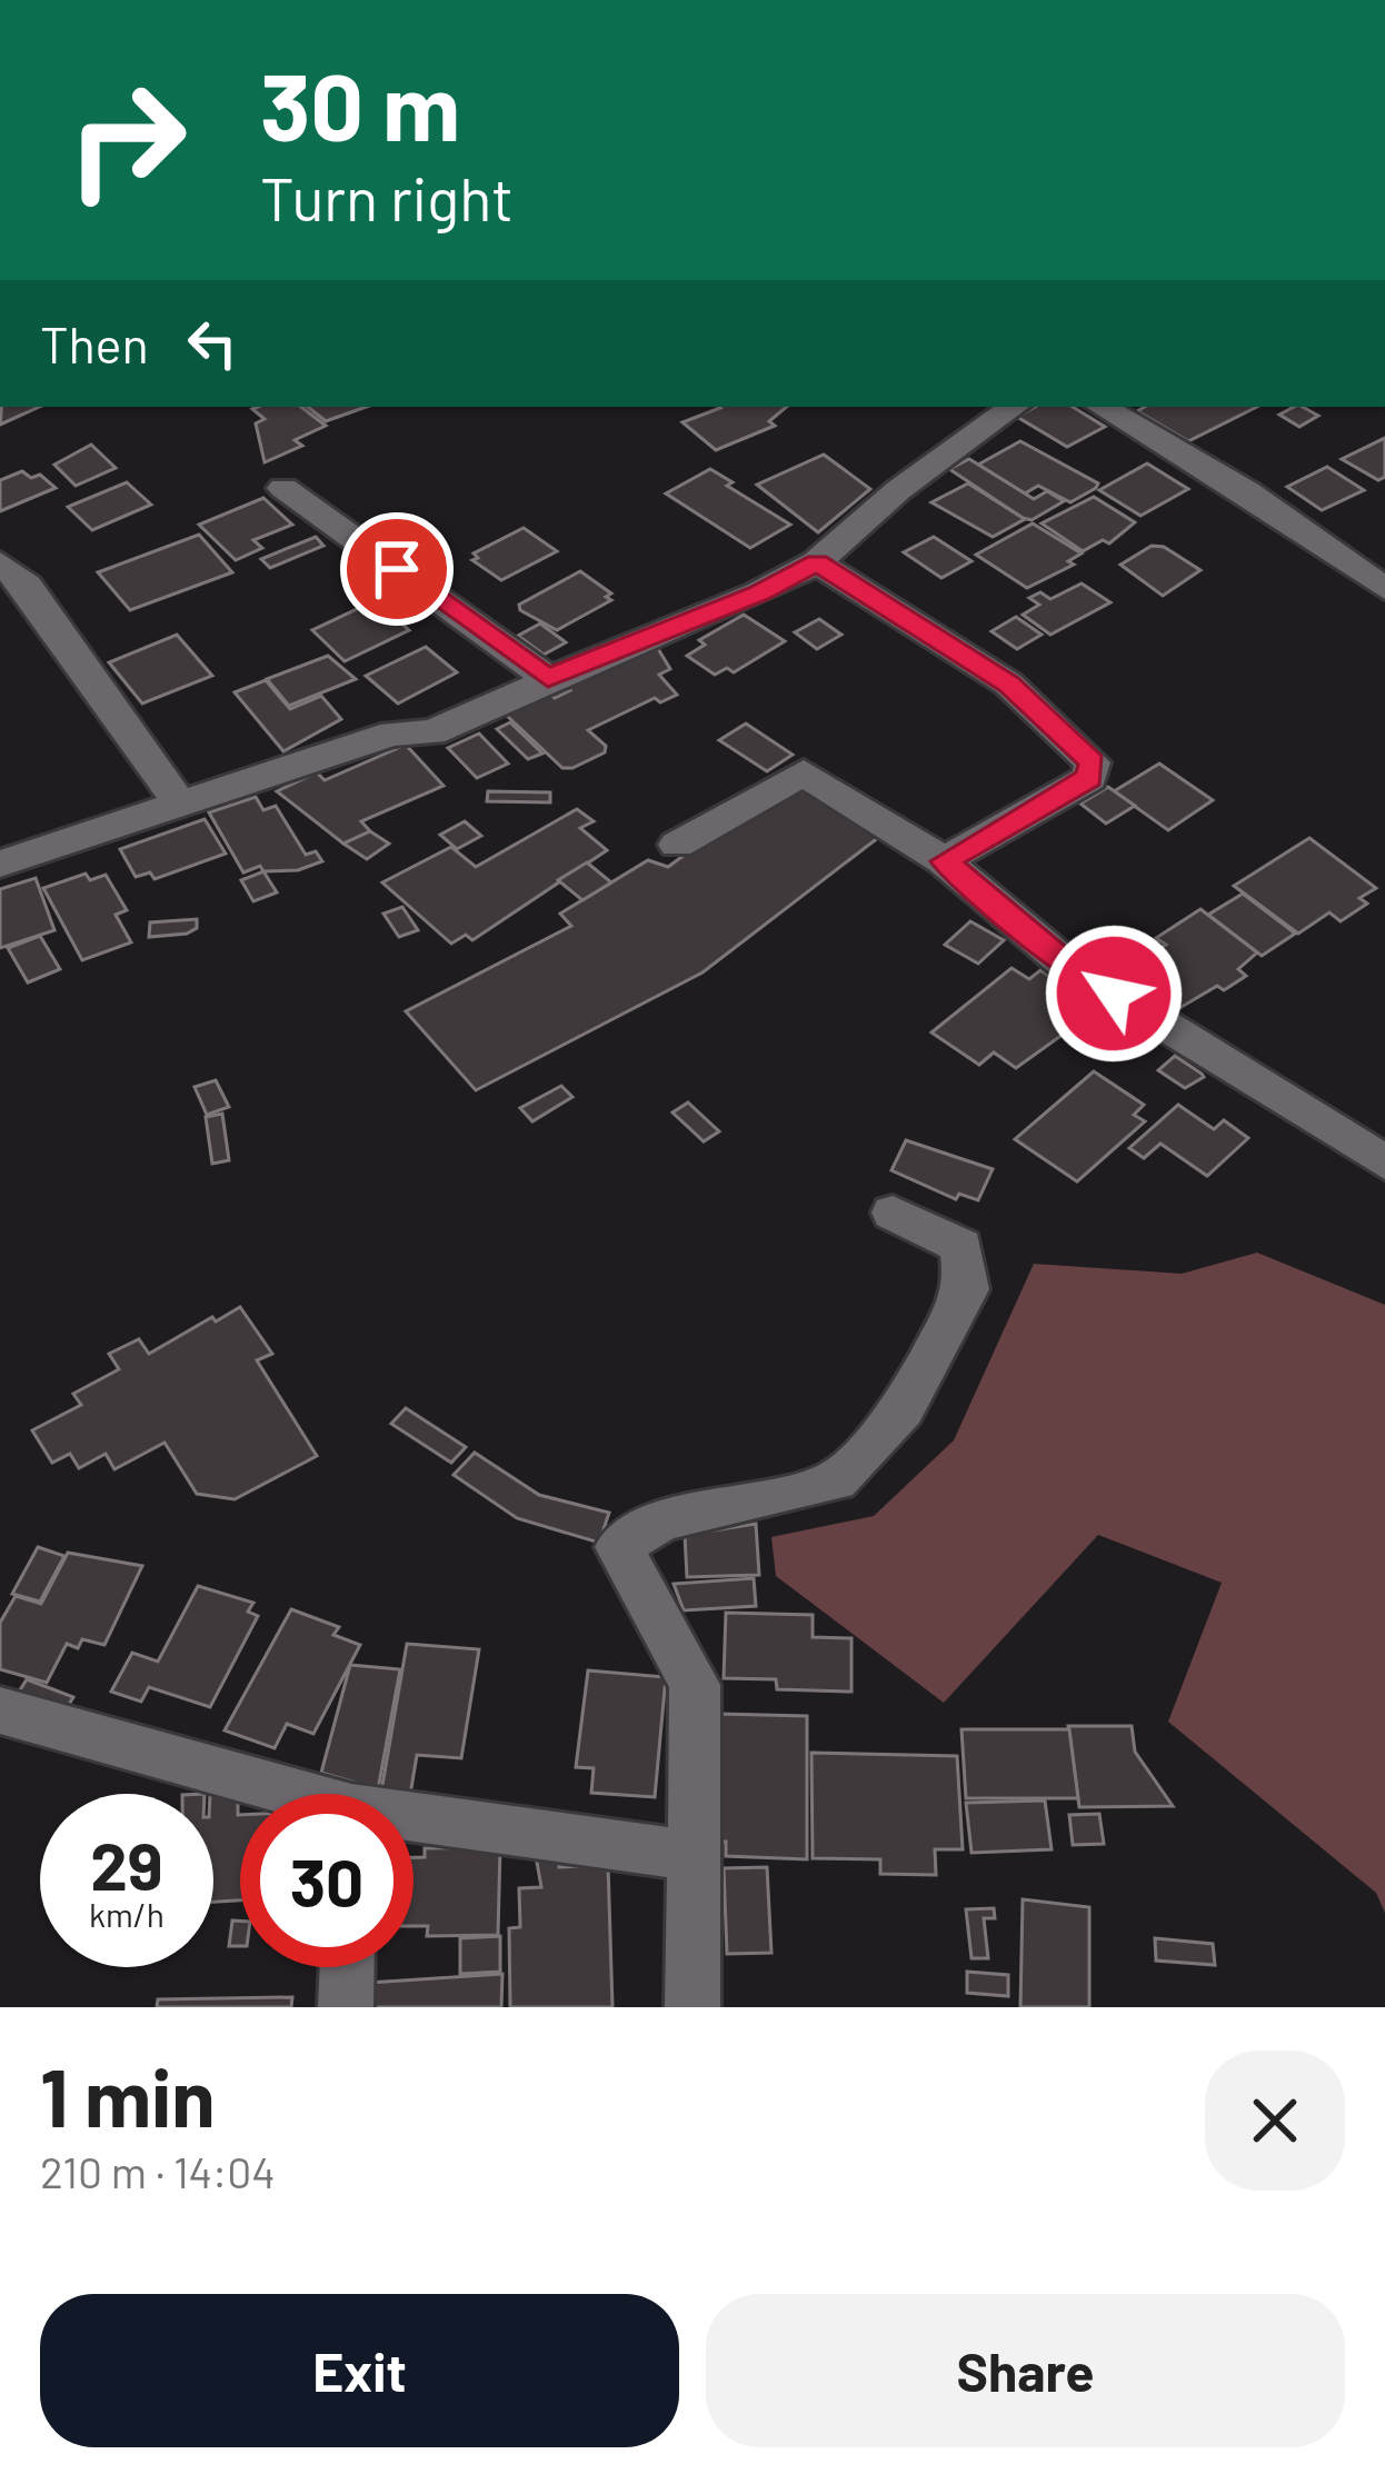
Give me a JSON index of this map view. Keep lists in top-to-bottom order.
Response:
{
  "page": {
    "turn": ["30 m", "Turn right"],
    "then": "Then",
    "speed": "29 km/h",
    "limit": "30",
    "heading": ["1 min", "210 m · 14:04"],
    "buttons": ["Exit", "Share"]
  }
}
